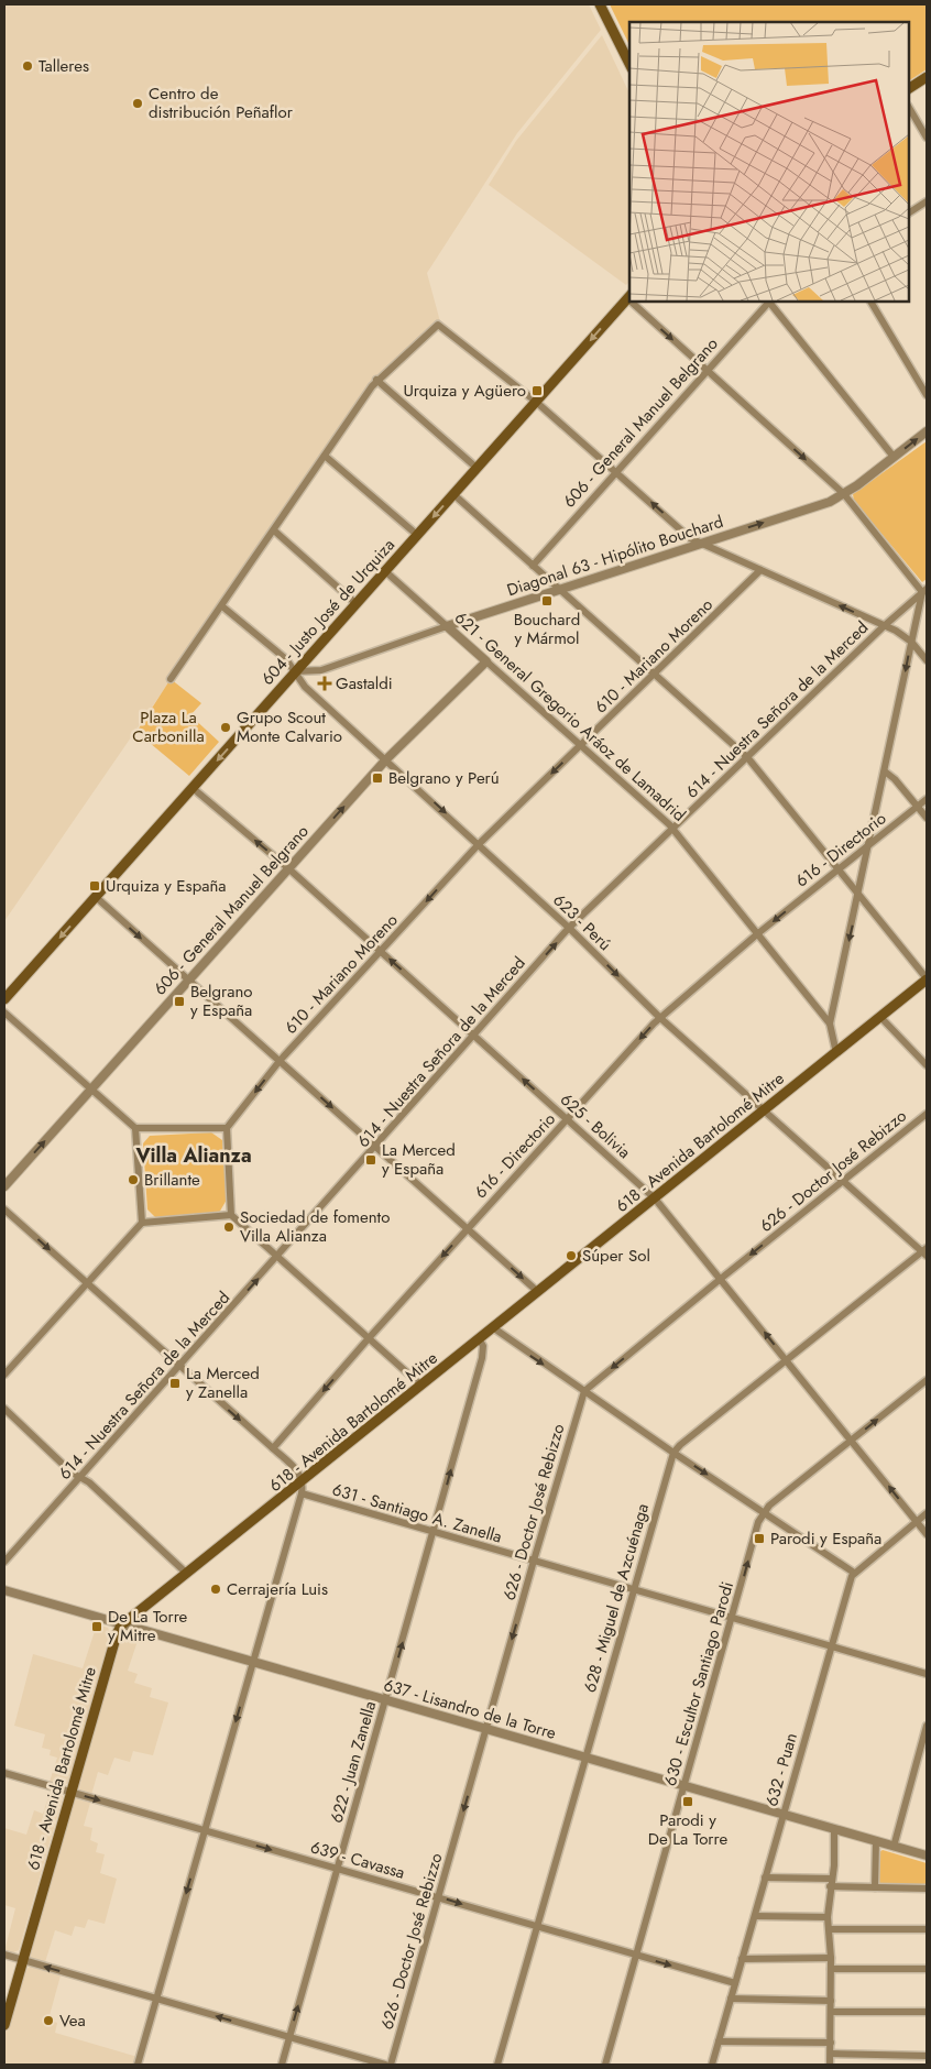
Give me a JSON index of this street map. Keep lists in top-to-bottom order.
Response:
{
  "streets": {
    "main road": ["604 - Justo José de Urquiza", "618 - Avenida Bartolomé Mitre"],
    "street": [
      "606 - General Manuel Belgrano",
      "Diagonal 63 - Hipólito Bouchard",
      "610 - Mariano Moreno",
      "614 - Nuestra Señora de la Merced",
      "621 - General Gregorio Aráoz de Lamadrid",
      "616 - Directorio",
      "623 - Perú",
      "625 - Bolivia",
      "626 - Doctor José Rebizzo",
      "631 - Santiago A. Zanella",
      "628 - Miguel de Azcuénaga",
      "630 - Escultor Santiago Parodi",
      "637 - Lisandro de la Torre",
      "622 - Juan Zanella",
      "632 - Puan",
      "639 - Cavassa"
    ]
  },
  "crossings": [
    ["606 - General Manuel Belgrano", "621 - General Gregorio Aráoz de Lamadrid"],
    ["606 - General Manuel Belgrano", "623 - Perú"],
    ["606 - General Manuel Belgrano", "625 - Bolivia"],
    ["Diagonal 63 - Hipólito Bouchard", "604 - Justo José de Urquiza"],
    ["Diagonal 63 - Hipólito Bouchard", "621 - General Gregorio Aráoz de Lamadrid"],
    ["Diagonal 63 - Hipólito Bouchard", "623 - Perú"],
    ["604 - Justo José de Urquiza", "621 - General Gregorio Aráoz de Lamadrid"],
    ["604 - Justo José de Urquiza", "623 - Perú"],
    ["604 - Justo José de Urquiza", "625 - Bolivia"],
    ["610 - Mariano Moreno", "621 - General Gregorio Aráoz de Lamadrid"],
    ["610 - Mariano Moreno", "623 - Perú"],
    ["610 - Mariano Moreno", "625 - Bolivia"],
    ["614 - Nuestra Señora de la Merced", "621 - General Gregorio Aráoz de Lamadrid"],
    ["614 - Nuestra Señora de la Merced", "623 - Perú"],
    ["614 - Nuestra Señora de la Merced", "625 - Bolivia"],
    ["621 - General Gregorio Aráoz de Lamadrid", "616 - Directorio"],
    ["621 - General Gregorio Aráoz de Lamadrid", "618 - Avenida Bartolomé Mitre"],
    ["616 - Directorio", "623 - Perú"],
    ["616 - Directorio", "625 - Bolivia"],
    ["623 - Perú", "618 - Avenida Bartolomé Mitre"],
    ["623 - Perú", "626 - Doctor José Rebizzo"],
    ["625 - Bolivia", "618 - Avenida Bartolomé Mitre"],
    ["625 - Bolivia", "626 - Doctor José Rebizzo"],
    ["625 - Bolivia", "630 - Escultor Santiago Parodi"],
    ["618 - Avenida Bartolomé Mitre", "637 - Lisandro de la Torre"],
    ["618 - Avenida Bartolomé Mitre", "622 - Juan Zanella"],
    ["618 - Avenida Bartolomé Mitre", "639 - Cavassa"],
    ["626 - Doctor José Rebizzo", "631 - Santiago A. Zanella"],
    ["626 - Doctor José Rebizzo", "637 - Lisandro de la Torre"],
    ["626 - Doctor José Rebizzo", "639 - Cavassa"],
    ["631 - Santiago A. Zanella", "628 - Miguel de Azcuénaga"],
    ["631 - Santiago A. Zanella", "630 - Escultor Santiago Parodi"],
    ["631 - Santiago A. Zanella", "622 - Juan Zanella"],
    ["631 - Santiago A. Zanella", "632 - Puan"],
    ["628 - Miguel de Azcuénaga", "637 - Lisandro de la Torre"],
    ["628 - Miguel de Azcuénaga", "639 - Cavassa"],
    ["630 - Escultor Santiago Parodi", "637 - Lisandro de la Torre"],
    ["630 - Escultor Santiago Parodi", "639 - Cavassa"],
    ["637 - Lisandro de la Torre", "622 - Juan Zanella"],
    ["637 - Lisandro de la Torre", "632 - Puan"],
    ["622 - Juan Zanella", "639 - Cavassa"],
    ["632 - Puan", "639 - Cavassa"]
  ],
  "one_way": [
    "604 - Justo José de Urquiza",
    "610 - Mariano Moreno",
    "616 - Directorio",
    "625 - Bolivia",
    "626 - Doctor José Rebizzo",
    "622 - Juan Zanella",
    "639 - Cavassa"
  ],
  "districts": ["Villa Alianza"],
  "parks": ["Plaza La Carbonilla"],
  "places": {
    "other": [
      "Talleres",
      "Centro de distribución Peñaflor",
      "Grupo Scout Monte Calvario",
      "Brillante",
      "Sociedad de fomento Villa Alianza",
      "Súper Sol",
      "Cerrajería Luis",
      "Vea"
    ],
    "transit": [
      "Urquiza y Agüero",
      "Bouchard y Mármol",
      "Belgrano y Perú",
      "Urquiza y España",
      "Belgrano y España",
      "La Merced y España",
      "La Merced y Zanella",
      "Parodi y España",
      "De La Torre y Mitre",
      "Parodi y De La Torre"
    ],
    "health": ["Gastaldi"]
  }
}
